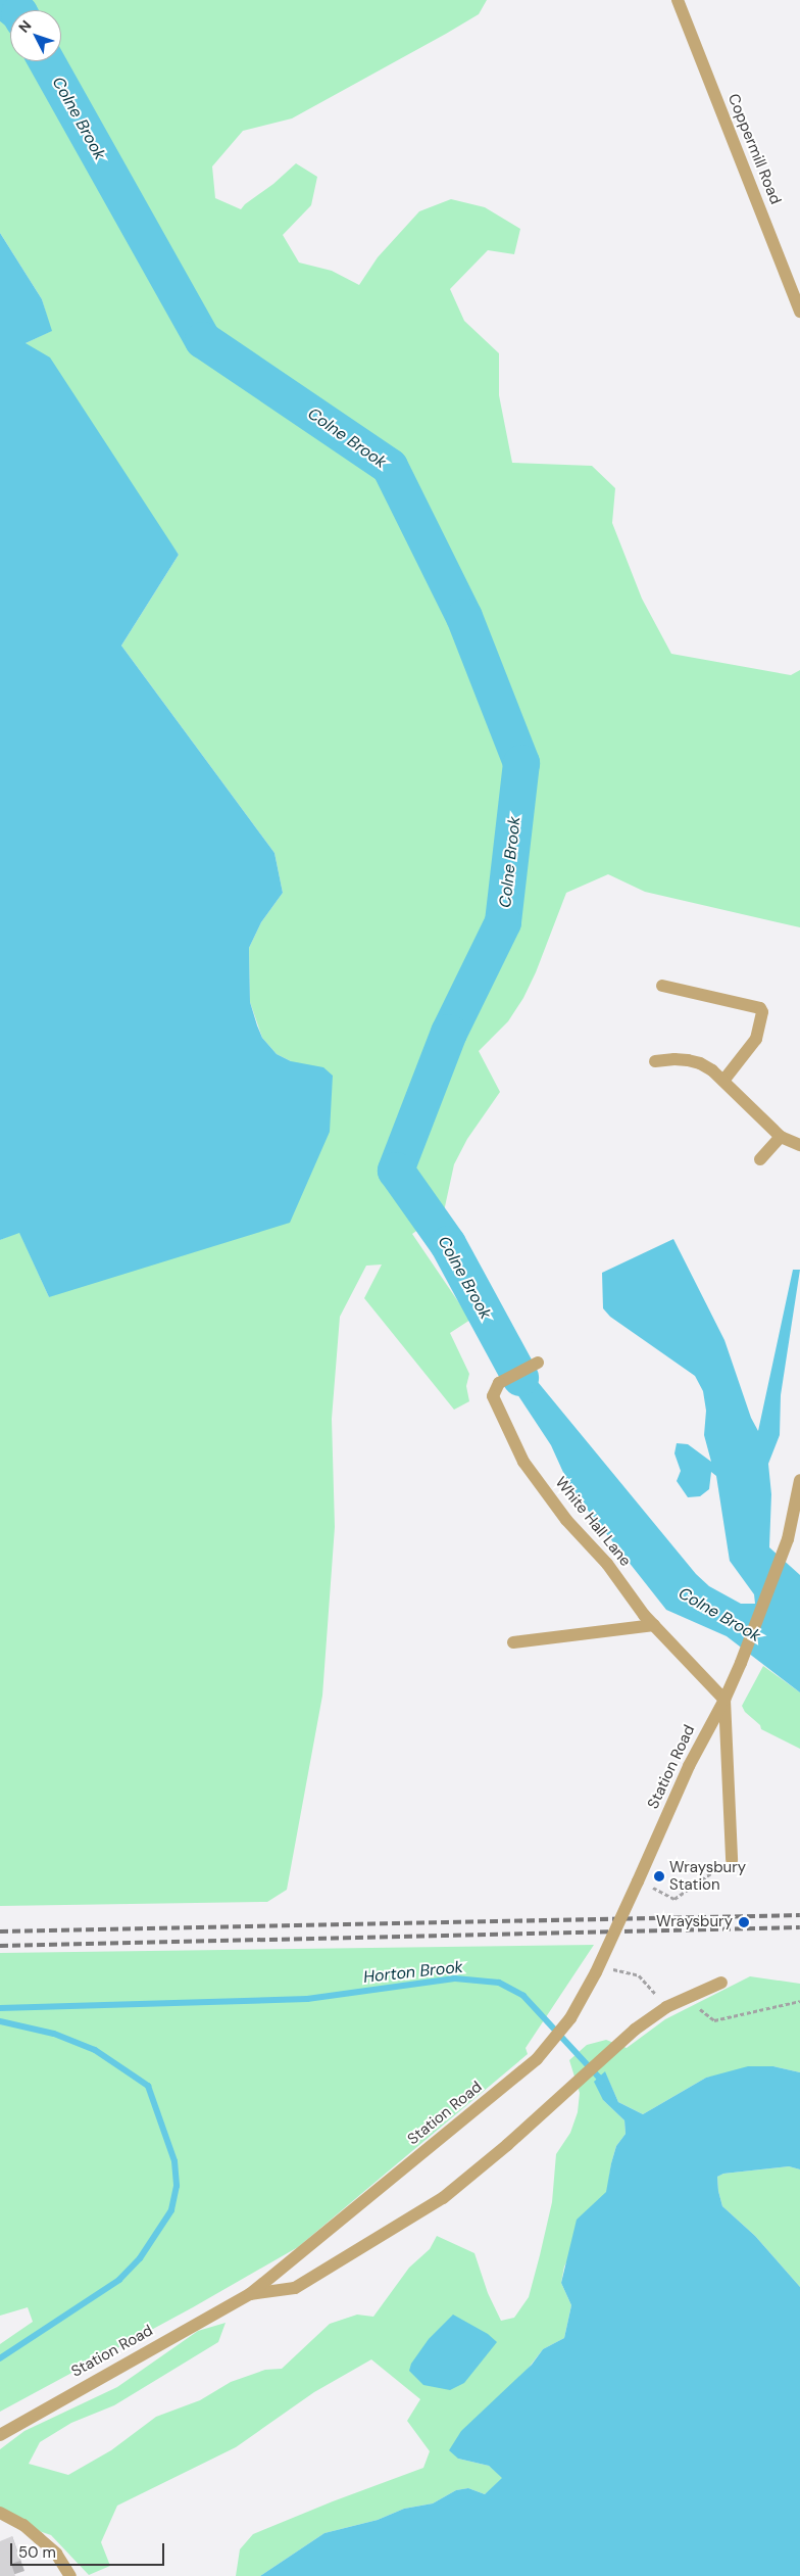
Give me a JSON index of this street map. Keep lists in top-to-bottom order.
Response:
{
  "streets": {
    "street": ["Coppermill Road", "White Hall Lane", "Station Road"]
  },
  "crossings": [
    ["White Hall Lane", "Station Road"]
  ],
  "water": ["Colne Brook", "Horton Brook"],
  "places": ["Wraysbury Station", "Wraysbury"],
  "scale_bar": "50 m",
  "north": "top left"
}
